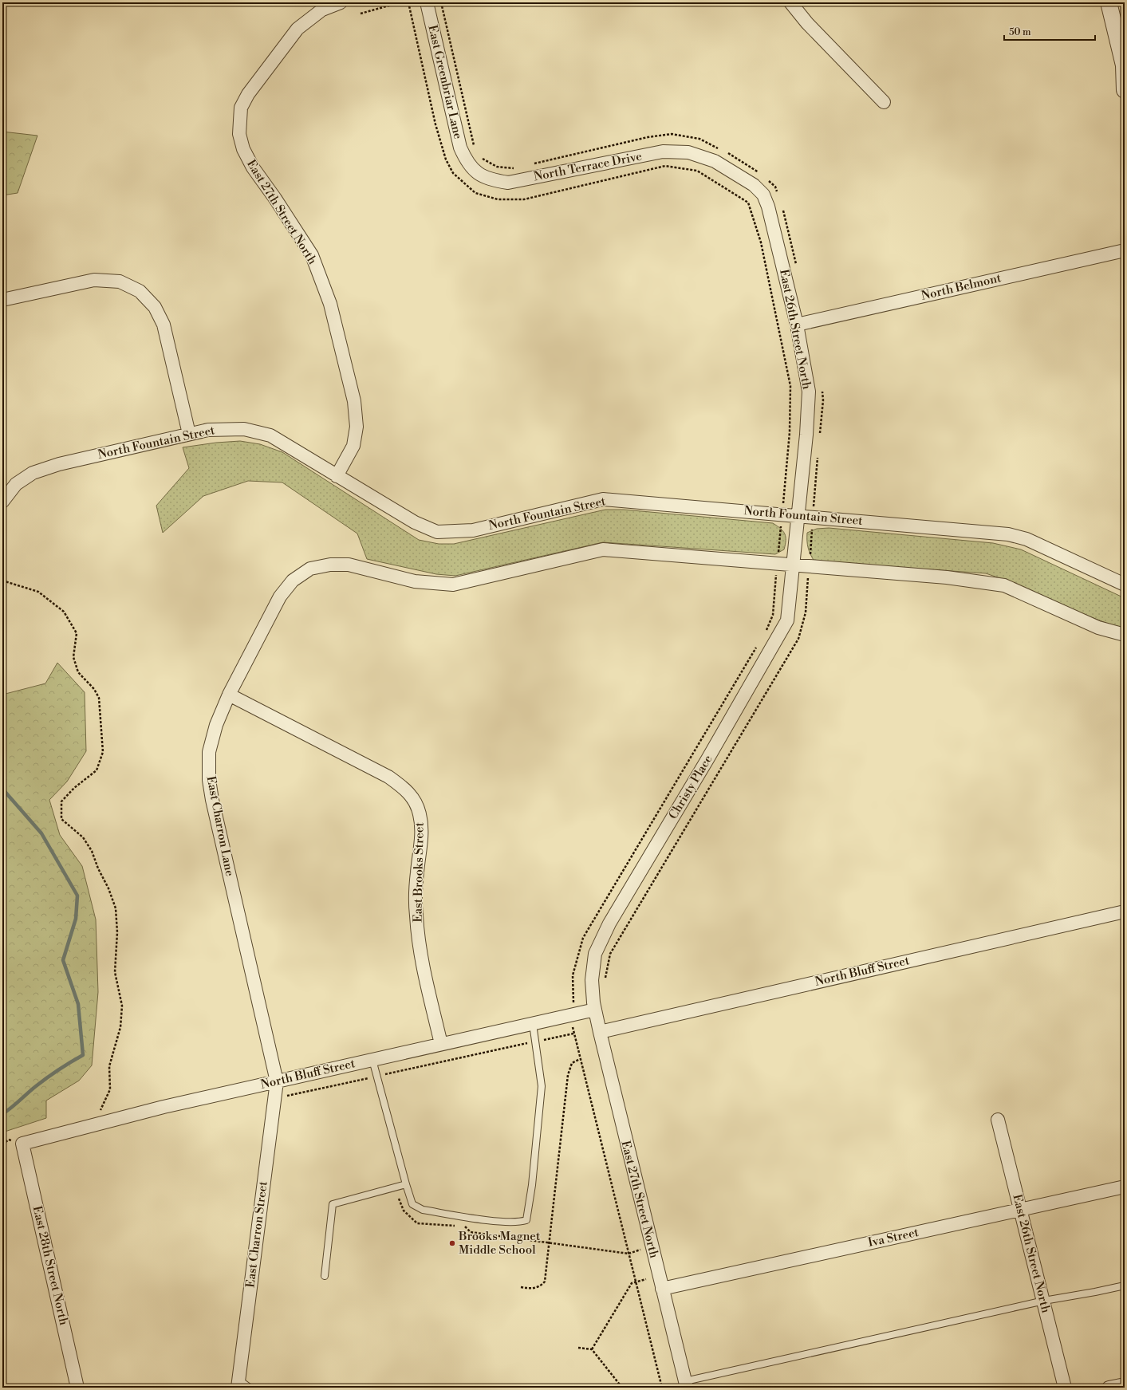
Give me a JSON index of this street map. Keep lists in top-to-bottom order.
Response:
{
  "streets": {
    "street": [
      "East Greenbriar Lane",
      "North Terrace Drive",
      "East 27th Street North",
      "North Belmont",
      "East 26th Street North",
      "North Fountain Street",
      "Christy Place",
      "East Charron Lane",
      "East Brooks Street",
      "North Bluff Street",
      "East Charron Street",
      "Iva Street",
      "East 28th Street North"
    ]
  },
  "crossings": [
    ["East Greenbriar Lane", "North Terrace Drive"],
    ["North Terrace Drive", "East 26th Street North"],
    ["East 27th Street North", "North Fountain Street"],
    ["East 27th Street North", "Christy Place"],
    ["East 27th Street North", "North Bluff Street"],
    ["East 27th Street North", "Iva Street"],
    ["North Belmont", "East 26th Street North"],
    ["East 26th Street North", "North Fountain Street"],
    ["East 26th Street North", "Christy Place"],
    ["East 26th Street North", "Iva Street"],
    ["Christy Place", "North Bluff Street"],
    ["East Charron Lane", "East Brooks Street"],
    ["East Charron Lane", "North Bluff Street"],
    ["East Charron Lane", "East Charron Street"],
    ["East Brooks Street", "North Bluff Street"],
    ["North Bluff Street", "East Charron Street"],
    ["North Bluff Street", "East 28th Street North"]
  ],
  "places": ["Brooks Magnet Middle School"],
  "scale_bar": "50 m"
}
